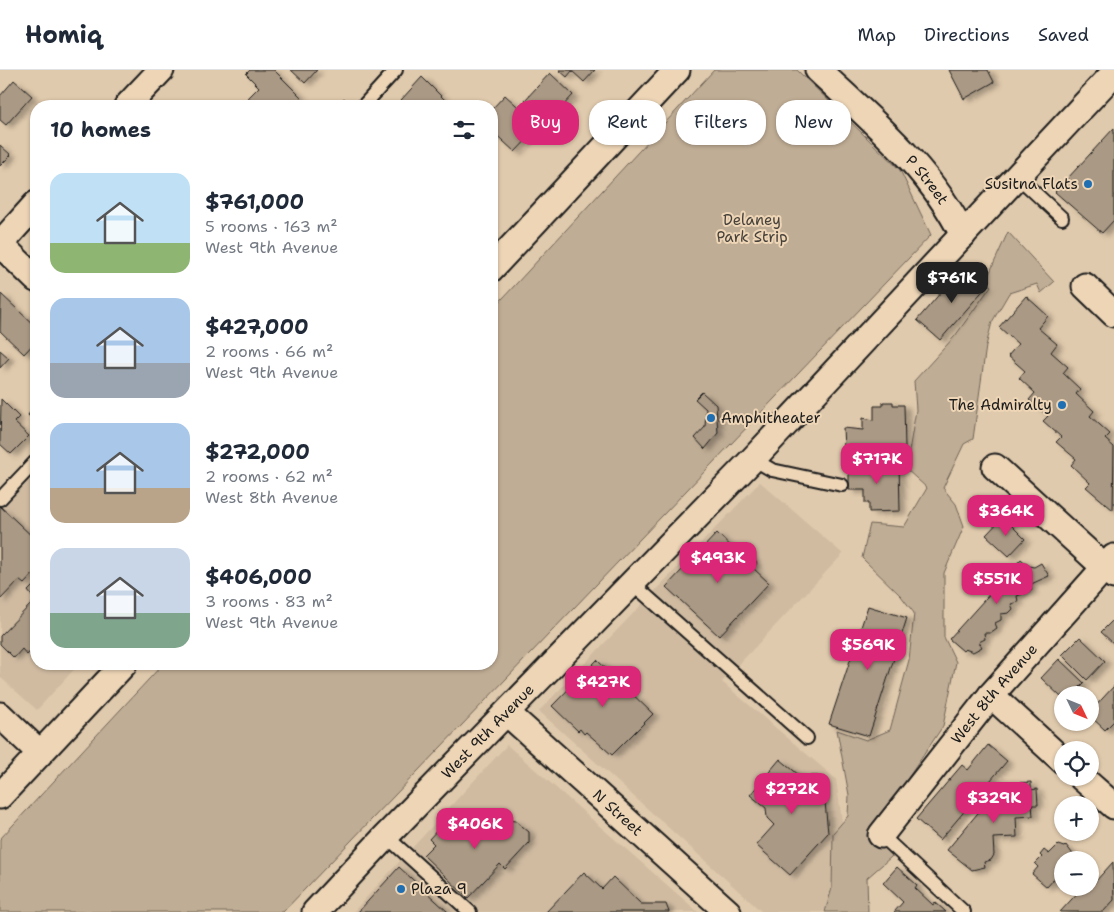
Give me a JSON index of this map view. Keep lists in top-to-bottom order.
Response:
{
  "streets": {
    "street": [
      "P Street",
      "West 8th Avenue",
      "West 9th Avenue",
      "N Street"
    ]
  },
  "crossings": [
    ["P Street", "West 9th Avenue"],
    ["West 9th Avenue", "N Street"]
  ],
  "parks": ["Delaney Park Strip"],
  "places": [
    "Susitna Flats",
    "The Admiralty",
    "Amphitheater",
    "Plaza 9"
  ],
  "north": "bottom right",
  "page": {
    "header": "Homiq",
    "nav": ["Map", "Directions", "Saved"],
    "chip": [
      "Buy",
      "Rent",
      "Filters",
      "New"
    ],
    "heading": "10 homes",
    "list": [
      {
        "name": "$761,000",
        "note": "5 rooms · 163 m² · West 9th Avenue"
      },
      {
        "name": "$427,000",
        "note": "2 rooms · 66 m² · West 9th Avenue"
      },
      {
        "name": "$272,000",
        "note": "2 rooms · 62 m² · West 8th Avenue"
      },
      {
        "name": "$406,000",
        "note": "3 rooms · 83 m² · West 9th Avenue"
      }
    ],
    "price": [
      "$761K",
      "$717K",
      "$364K",
      "$493K",
      "$551K",
      "$569K",
      "$427K",
      "$272K",
      "$329K",
      "$406K"
    ],
    "map_buttons": ["+", "−"]
  }
}
